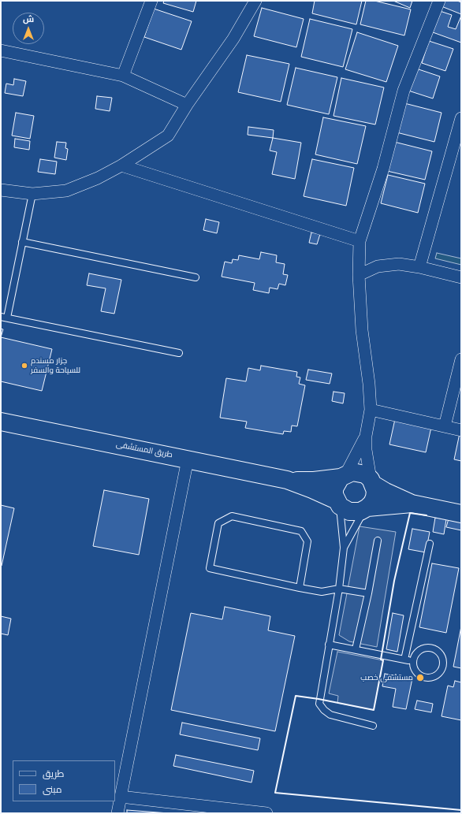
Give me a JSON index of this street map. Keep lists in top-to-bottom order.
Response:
{
  "streets": {
    "street": ["طريق المستشفى"]
  },
  "places": ["جزار مسندم للسياحة والسفر", "مستشفى خصب"],
  "legend": ["طريق", "مبنى"],
  "north": "top"
}
